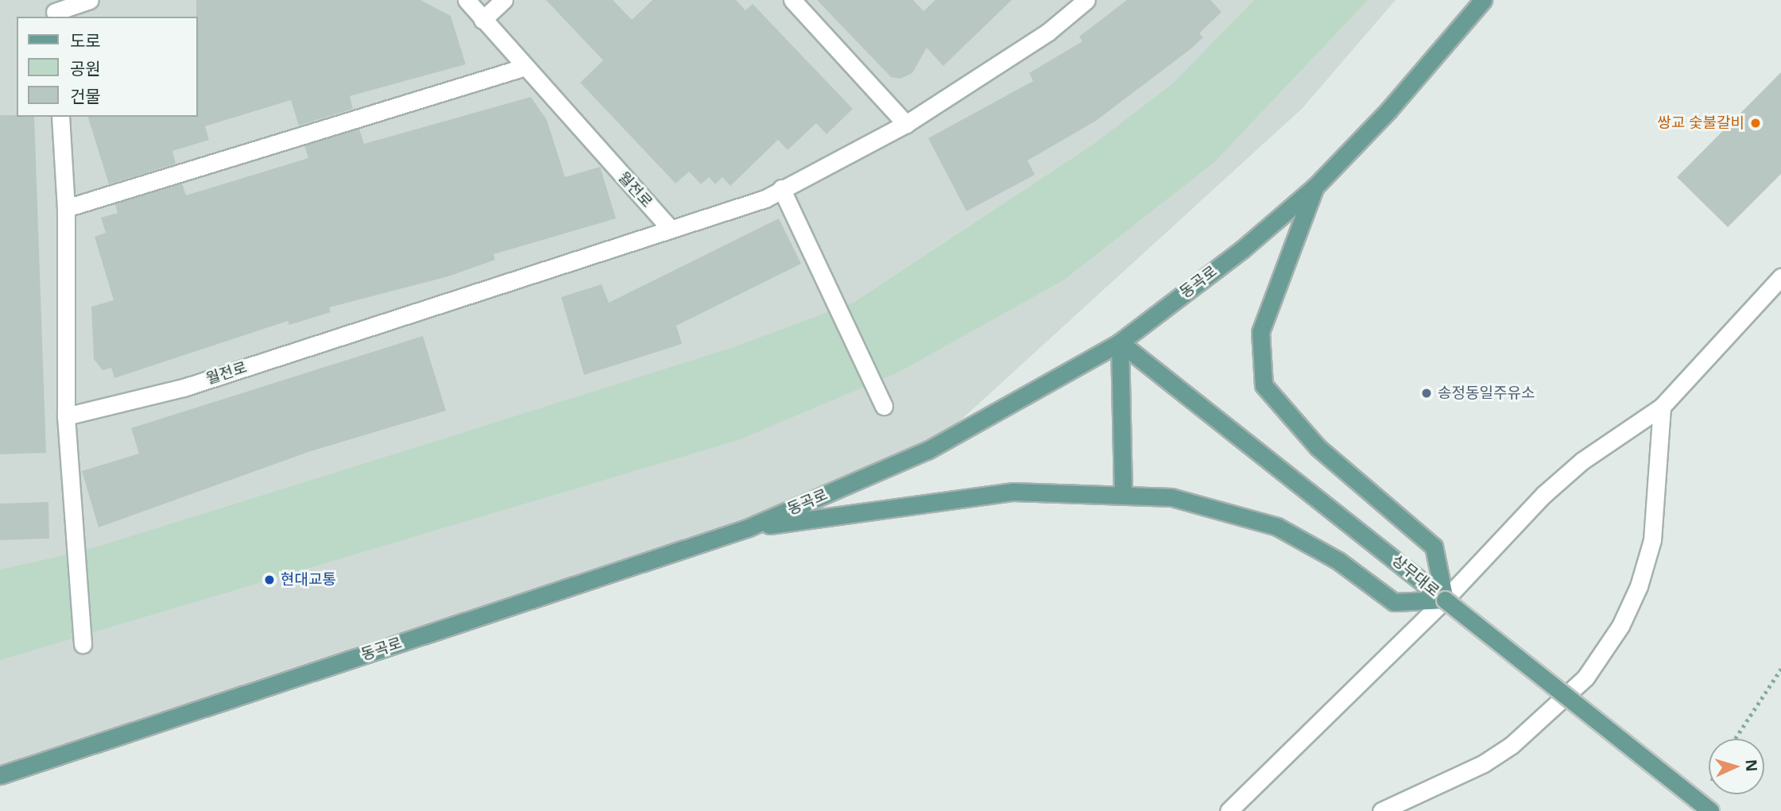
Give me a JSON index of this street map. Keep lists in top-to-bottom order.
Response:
{
  "streets": {
    "main road": ["동곡로", "상무대로"],
    "street": ["월전로"]
  },
  "crossings": [
    ["동곡로", "상무대로"]
  ],
  "places": ["쌍교 숯불갈비", "송정동일주유소", "현대교통"],
  "legend": ["도로", "공원", "건물"],
  "north": "right"
}
